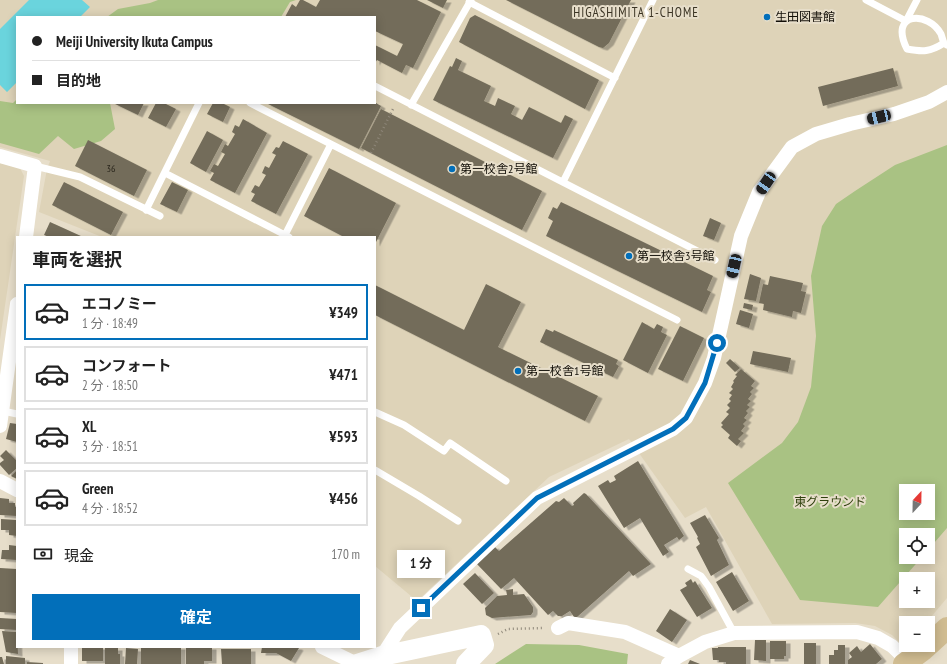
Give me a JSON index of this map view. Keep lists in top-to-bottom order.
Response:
{
  "districts": ["HIGASHIMITA 1-CHOME"],
  "parks": ["東グラウンド"],
  "places": [
    "生田図書館",
    "第一校舎2号館",
    "第一校舎3号館",
    "第一校舎1号館"
  ],
  "house_numbers": ["36"],
  "north": "top",
  "page": {
    "banner": ["Meiji University Ikuta Campus", "目的地"],
    "heading": "車両を選択",
    "list": [
      {
        "name": "エコノミー",
        "note": "1 分 · 18:49",
        "value": "¥349"
      },
      {
        "name": "コンフォート",
        "note": "2 分 · 18:50",
        "value": "¥471"
      },
      {
        "name": "XL",
        "note": "3 分 · 18:51",
        "value": "¥593"
      },
      {
        "name": "Green",
        "note": "4 分 · 18:52",
        "value": "¥456"
      }
    ],
    "map_buttons": ["+", "−"],
    "pay": ["現金", "170 m"],
    "bubble": "1 分",
    "buttons": "確定"
  }
}
